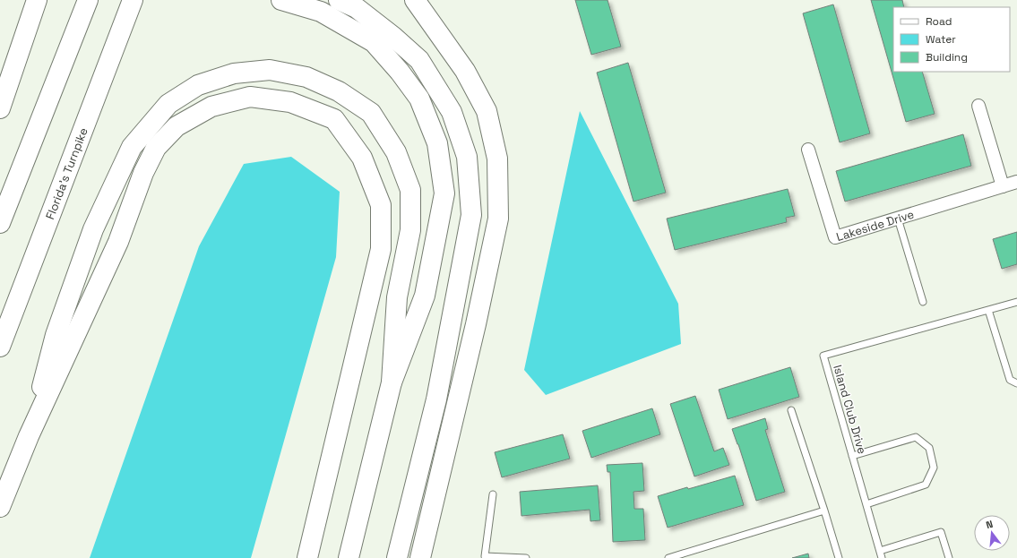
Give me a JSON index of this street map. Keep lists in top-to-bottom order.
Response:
{
  "streets": {
    "highway": ["Florida's Turnpike"],
    "street": ["Lakeside Drive"],
    "lane": ["Island Club Drive"]
  },
  "legend": ["Road", "Water", "Building"],
  "north": "top"
}
